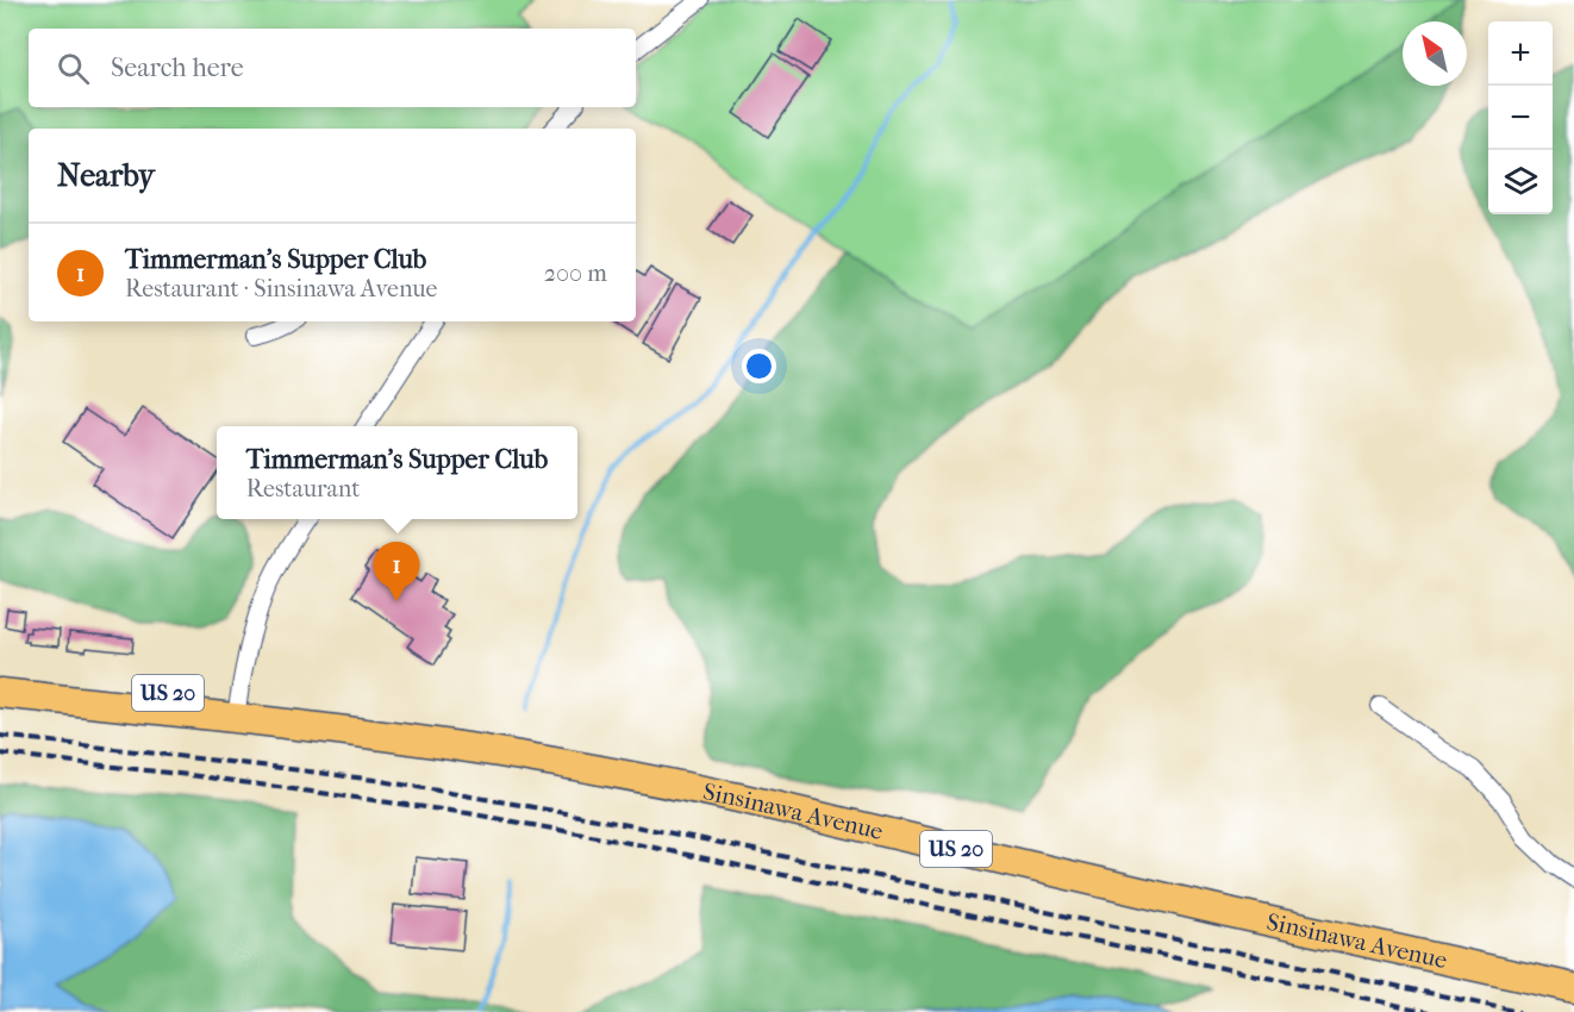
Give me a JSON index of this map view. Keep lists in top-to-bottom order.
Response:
{
  "streets": {
    "highway": ["US 20", "Sinsinawa Avenue"]
  },
  "north": "top left",
  "page": {
    "map_buttons": ["+", "−"],
    "search": "Search here",
    "heading": "Nearby",
    "list": [
      {
        "mark": "1",
        "name": "Timmerman's Supper Club",
        "note": "Restaurant · Sinsinawa Avenue",
        "value": "200 m"
      }
    ],
    "popup": ["Timmerman's Supper Club", "Restaurant"],
    "pins": "1"
  }
}
